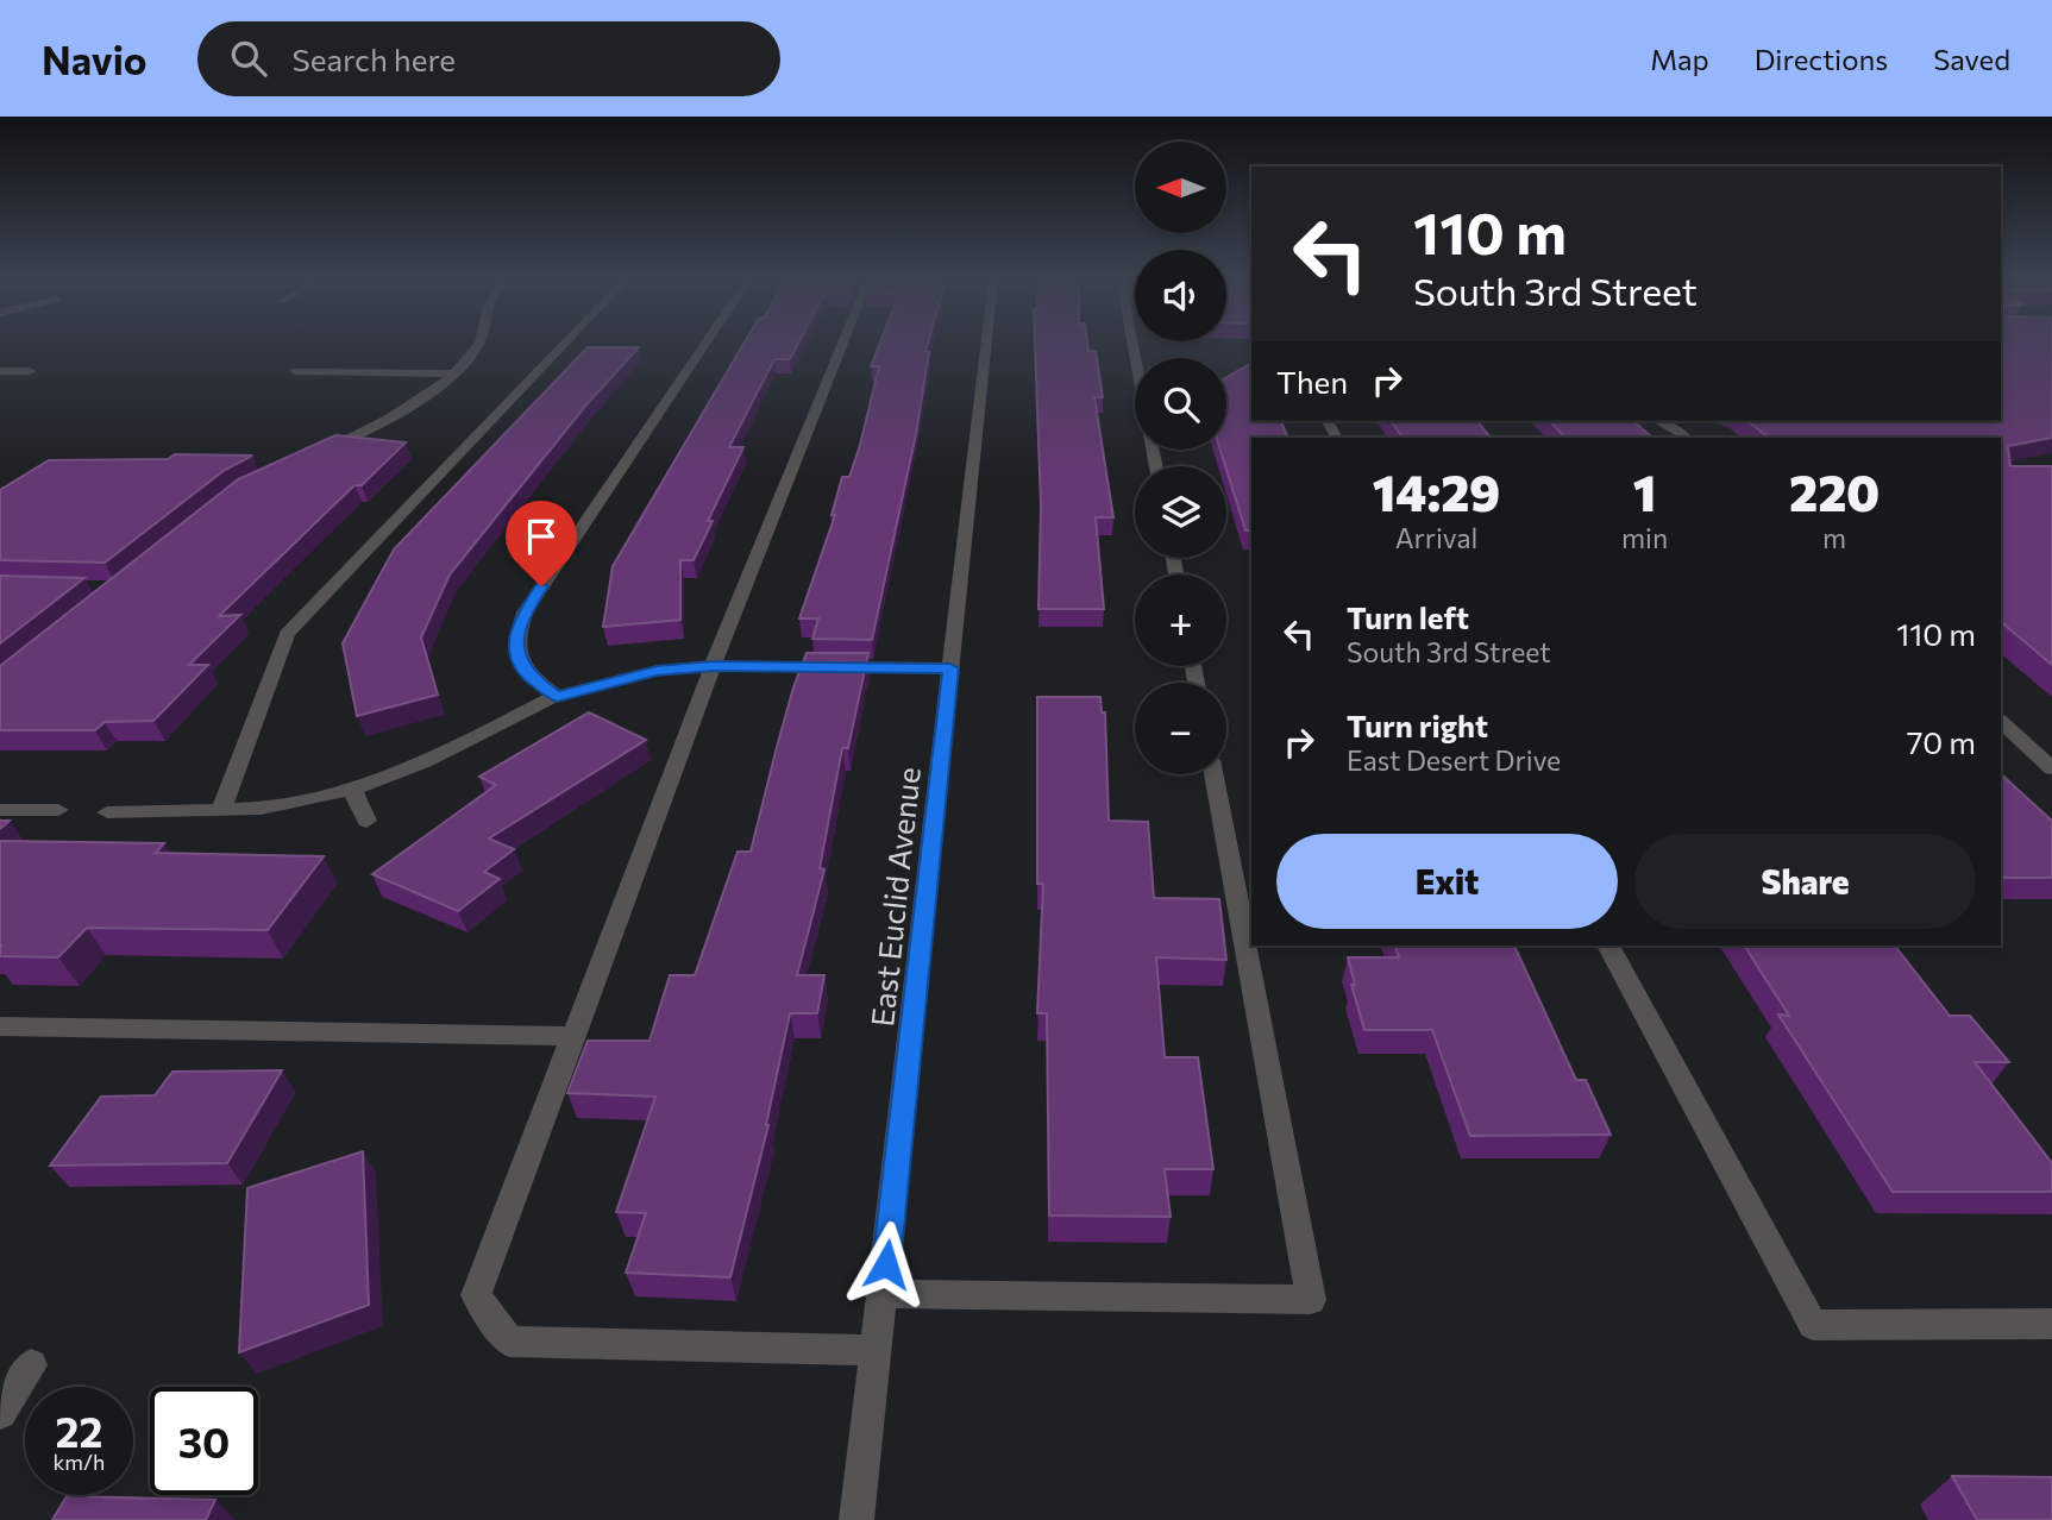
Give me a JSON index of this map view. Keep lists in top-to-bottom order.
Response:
{
  "streets": {
    "street": ["East Euclid Avenue"]
  },
  "north": "left",
  "page": {
    "header": "Navio",
    "search": "Search here",
    "nav": ["Map", "Directions", "Saved"],
    "map_buttons": ["+", "−"],
    "turn": ["110 m", "South 3rd Street"],
    "then": "Then",
    "eta": [
      "14:29",
      "Arrival",
      "1",
      "min",
      "220",
      "m"
    ],
    "list": [
      {
        "name": "Turn left",
        "note": "South 3rd Street",
        "value": "110 m"
      },
      {
        "name": "Turn right",
        "note": "East Desert Drive",
        "value": "70 m"
      }
    ],
    "buttons": ["Exit", "Share"],
    "speed": "22 km/h",
    "limit": "30"
  }
}
